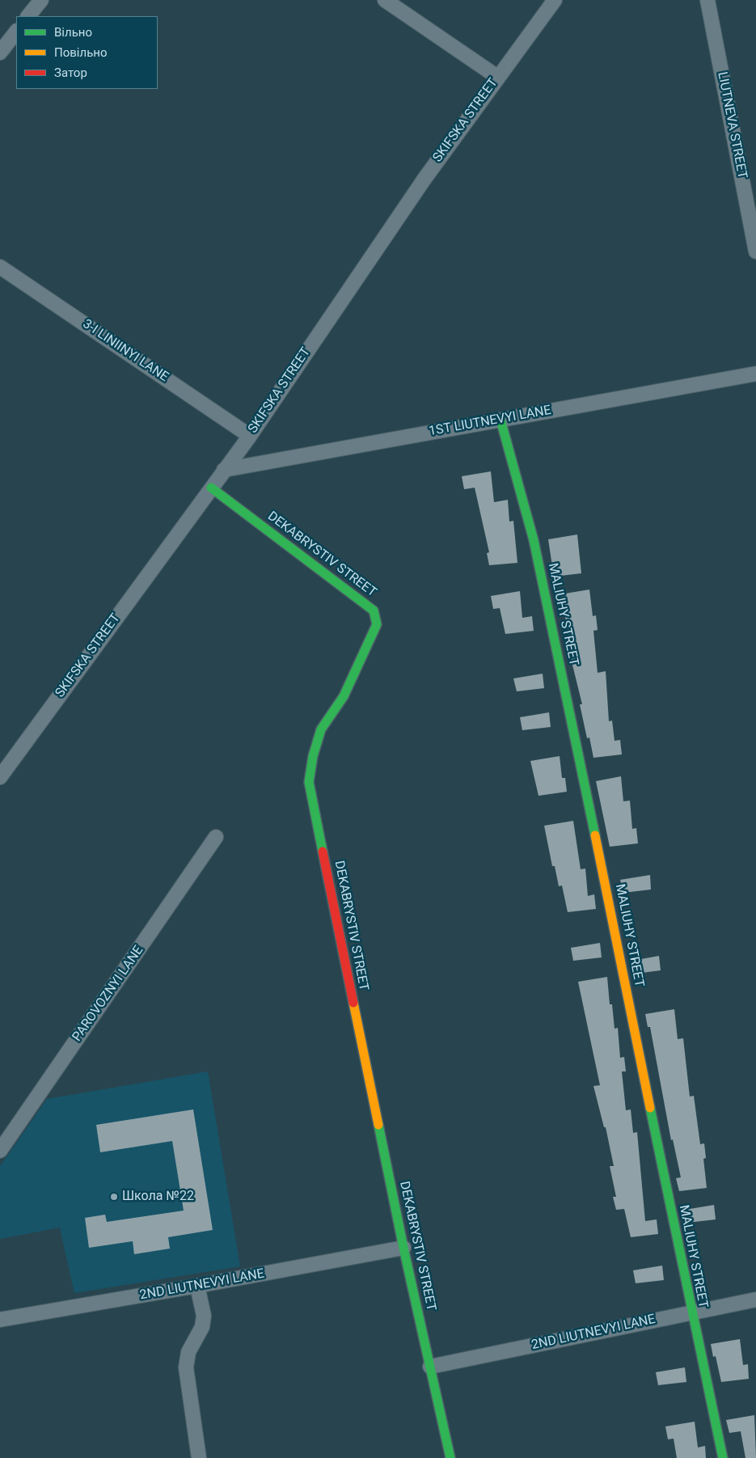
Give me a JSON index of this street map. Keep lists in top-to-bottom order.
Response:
{
  "streets": {
    "street": [
      "SKIFSKA STREET",
      "LIUTNEVA STREET",
      "3-I LINIINYI LANE",
      "1ST LIUTNEVYI LANE",
      "DEKABRYSTIV STREET",
      "MALIUHY STREET",
      "PAROVOZNYI LANE",
      "2ND LIUTNEVYI LANE"
    ]
  },
  "crossings": [
    ["SKIFSKA STREET", "3-I LINIINYI LANE"],
    ["SKIFSKA STREET", "1ST LIUTNEVYI LANE"],
    ["SKIFSKA STREET", "DEKABRYSTIV STREET"],
    ["1ST LIUTNEVYI LANE", "MALIUHY STREET"],
    ["DEKABRYSTIV STREET", "2ND LIUTNEVYI LANE"],
    ["MALIUHY STREET", "2ND LIUTNEVYI LANE"]
  ],
  "places": ["Школа №22"],
  "legend": ["Вільно", "Повільно", "Затор"]
}
